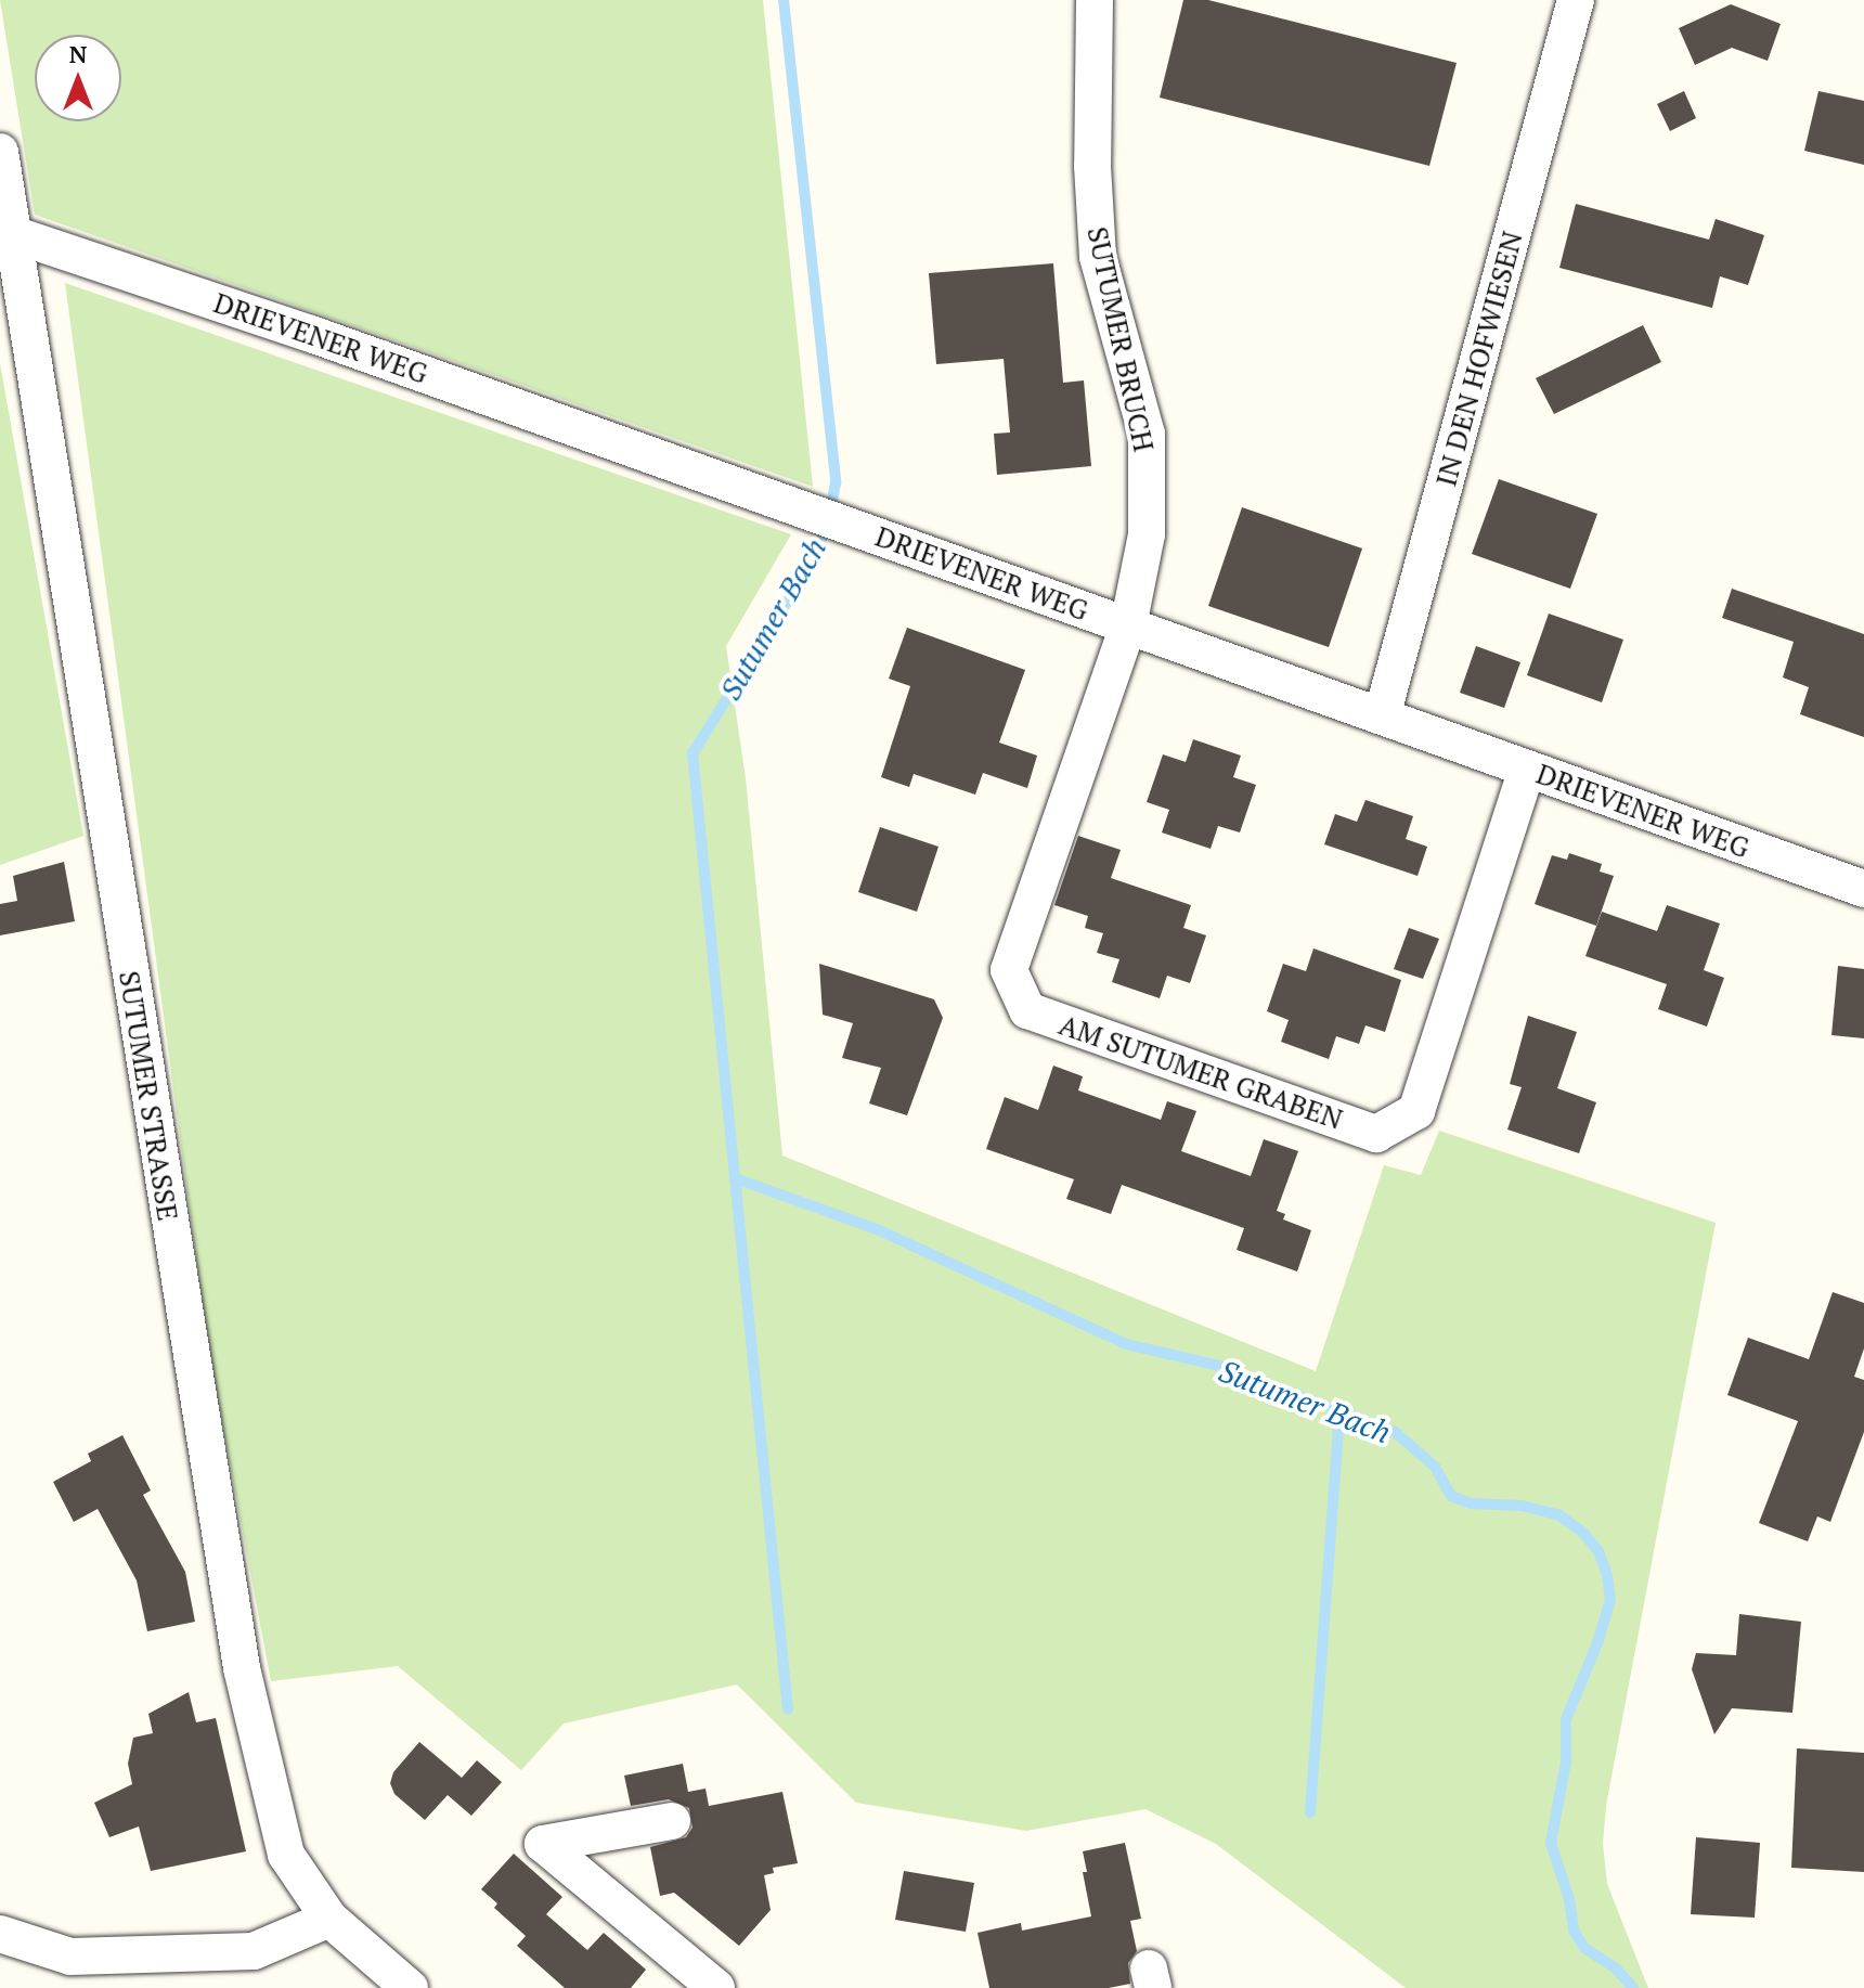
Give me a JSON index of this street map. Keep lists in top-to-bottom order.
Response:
{
  "streets": {
    "street": [
      "DRIEVENER WEG",
      "SUTUMER BRUCH",
      "IN DEN HOFWIESEN",
      "AM SUTUMER GRABEN",
      "SUTUMER STRASSE"
    ]
  },
  "crossings": [
    ["DRIEVENER WEG", "SUTUMER BRUCH"],
    ["DRIEVENER WEG", "IN DEN HOFWIESEN"],
    ["DRIEVENER WEG", "AM SUTUMER GRABEN"],
    ["DRIEVENER WEG", "SUTUMER STRASSE"],
    ["SUTUMER BRUCH", "AM SUTUMER GRABEN"]
  ],
  "water": ["Sutumer Bach"],
  "north": "top"
}
